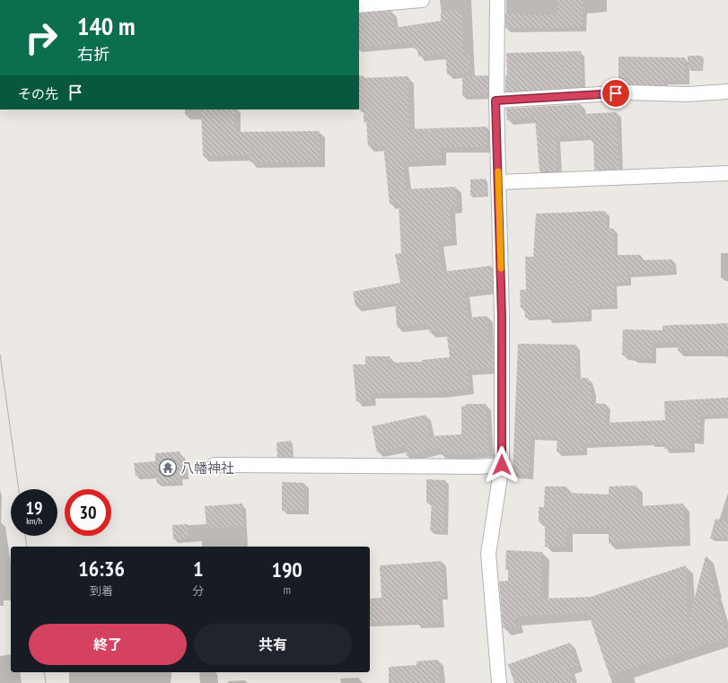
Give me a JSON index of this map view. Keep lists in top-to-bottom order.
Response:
{
  "places": {
    "temple": ["八幡神社"]
  },
  "page": {
    "turn": ["140 m", "右折"],
    "then": "その先",
    "speed": "19 km/h",
    "limit": "30",
    "eta": [
      "16:36",
      "到着",
      "1",
      "分",
      "190",
      "m"
    ],
    "buttons": ["終了", "共有"]
  }
}
